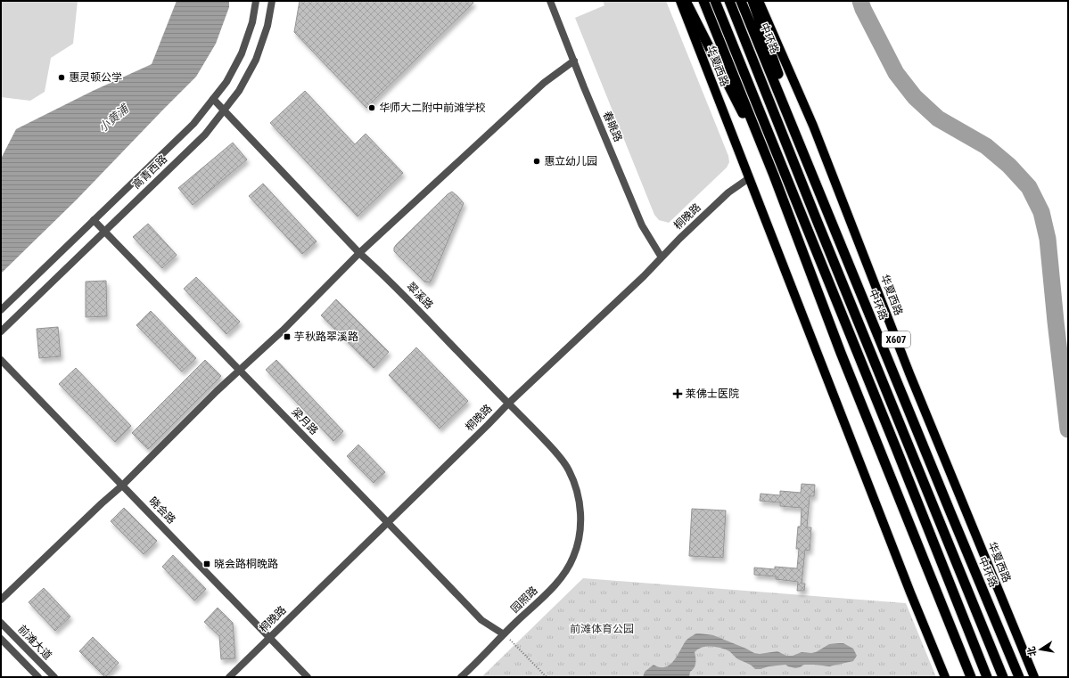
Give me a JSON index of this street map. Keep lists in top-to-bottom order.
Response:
{
  "streets": {
    "highway": ["中环路"],
    "main road": ["华夏西路", "X607"],
    "street": [
      "春眺路",
      "高青西路",
      "桐晚路",
      "翠溪路",
      "梁月路",
      "晓会路",
      "园照路",
      "前滩大道"
    ]
  },
  "crossings": [
    ["华夏西路", "桐晚路"],
    ["春眺路", "桐晚路"],
    ["高青西路", "翠溪路"],
    ["高青西路", "梁月路"],
    ["桐晚路", "翠溪路"],
    ["桐晚路", "梁月路"],
    ["桐晚路", "晓会路"],
    ["翠溪路", "园照路"],
    ["梁月路", "园照路"]
  ],
  "water": ["小黄浦"],
  "parks": ["前滩体育公园"],
  "places": {
    "other": ["惠灵顿公学", "华师大二附中前滩学校", "惠立幼儿园"],
    "transit": ["芋秋路翠溪路", "晓会路桐晚路"],
    "health": ["莱佛士医院"]
  },
  "north": "left"
}
